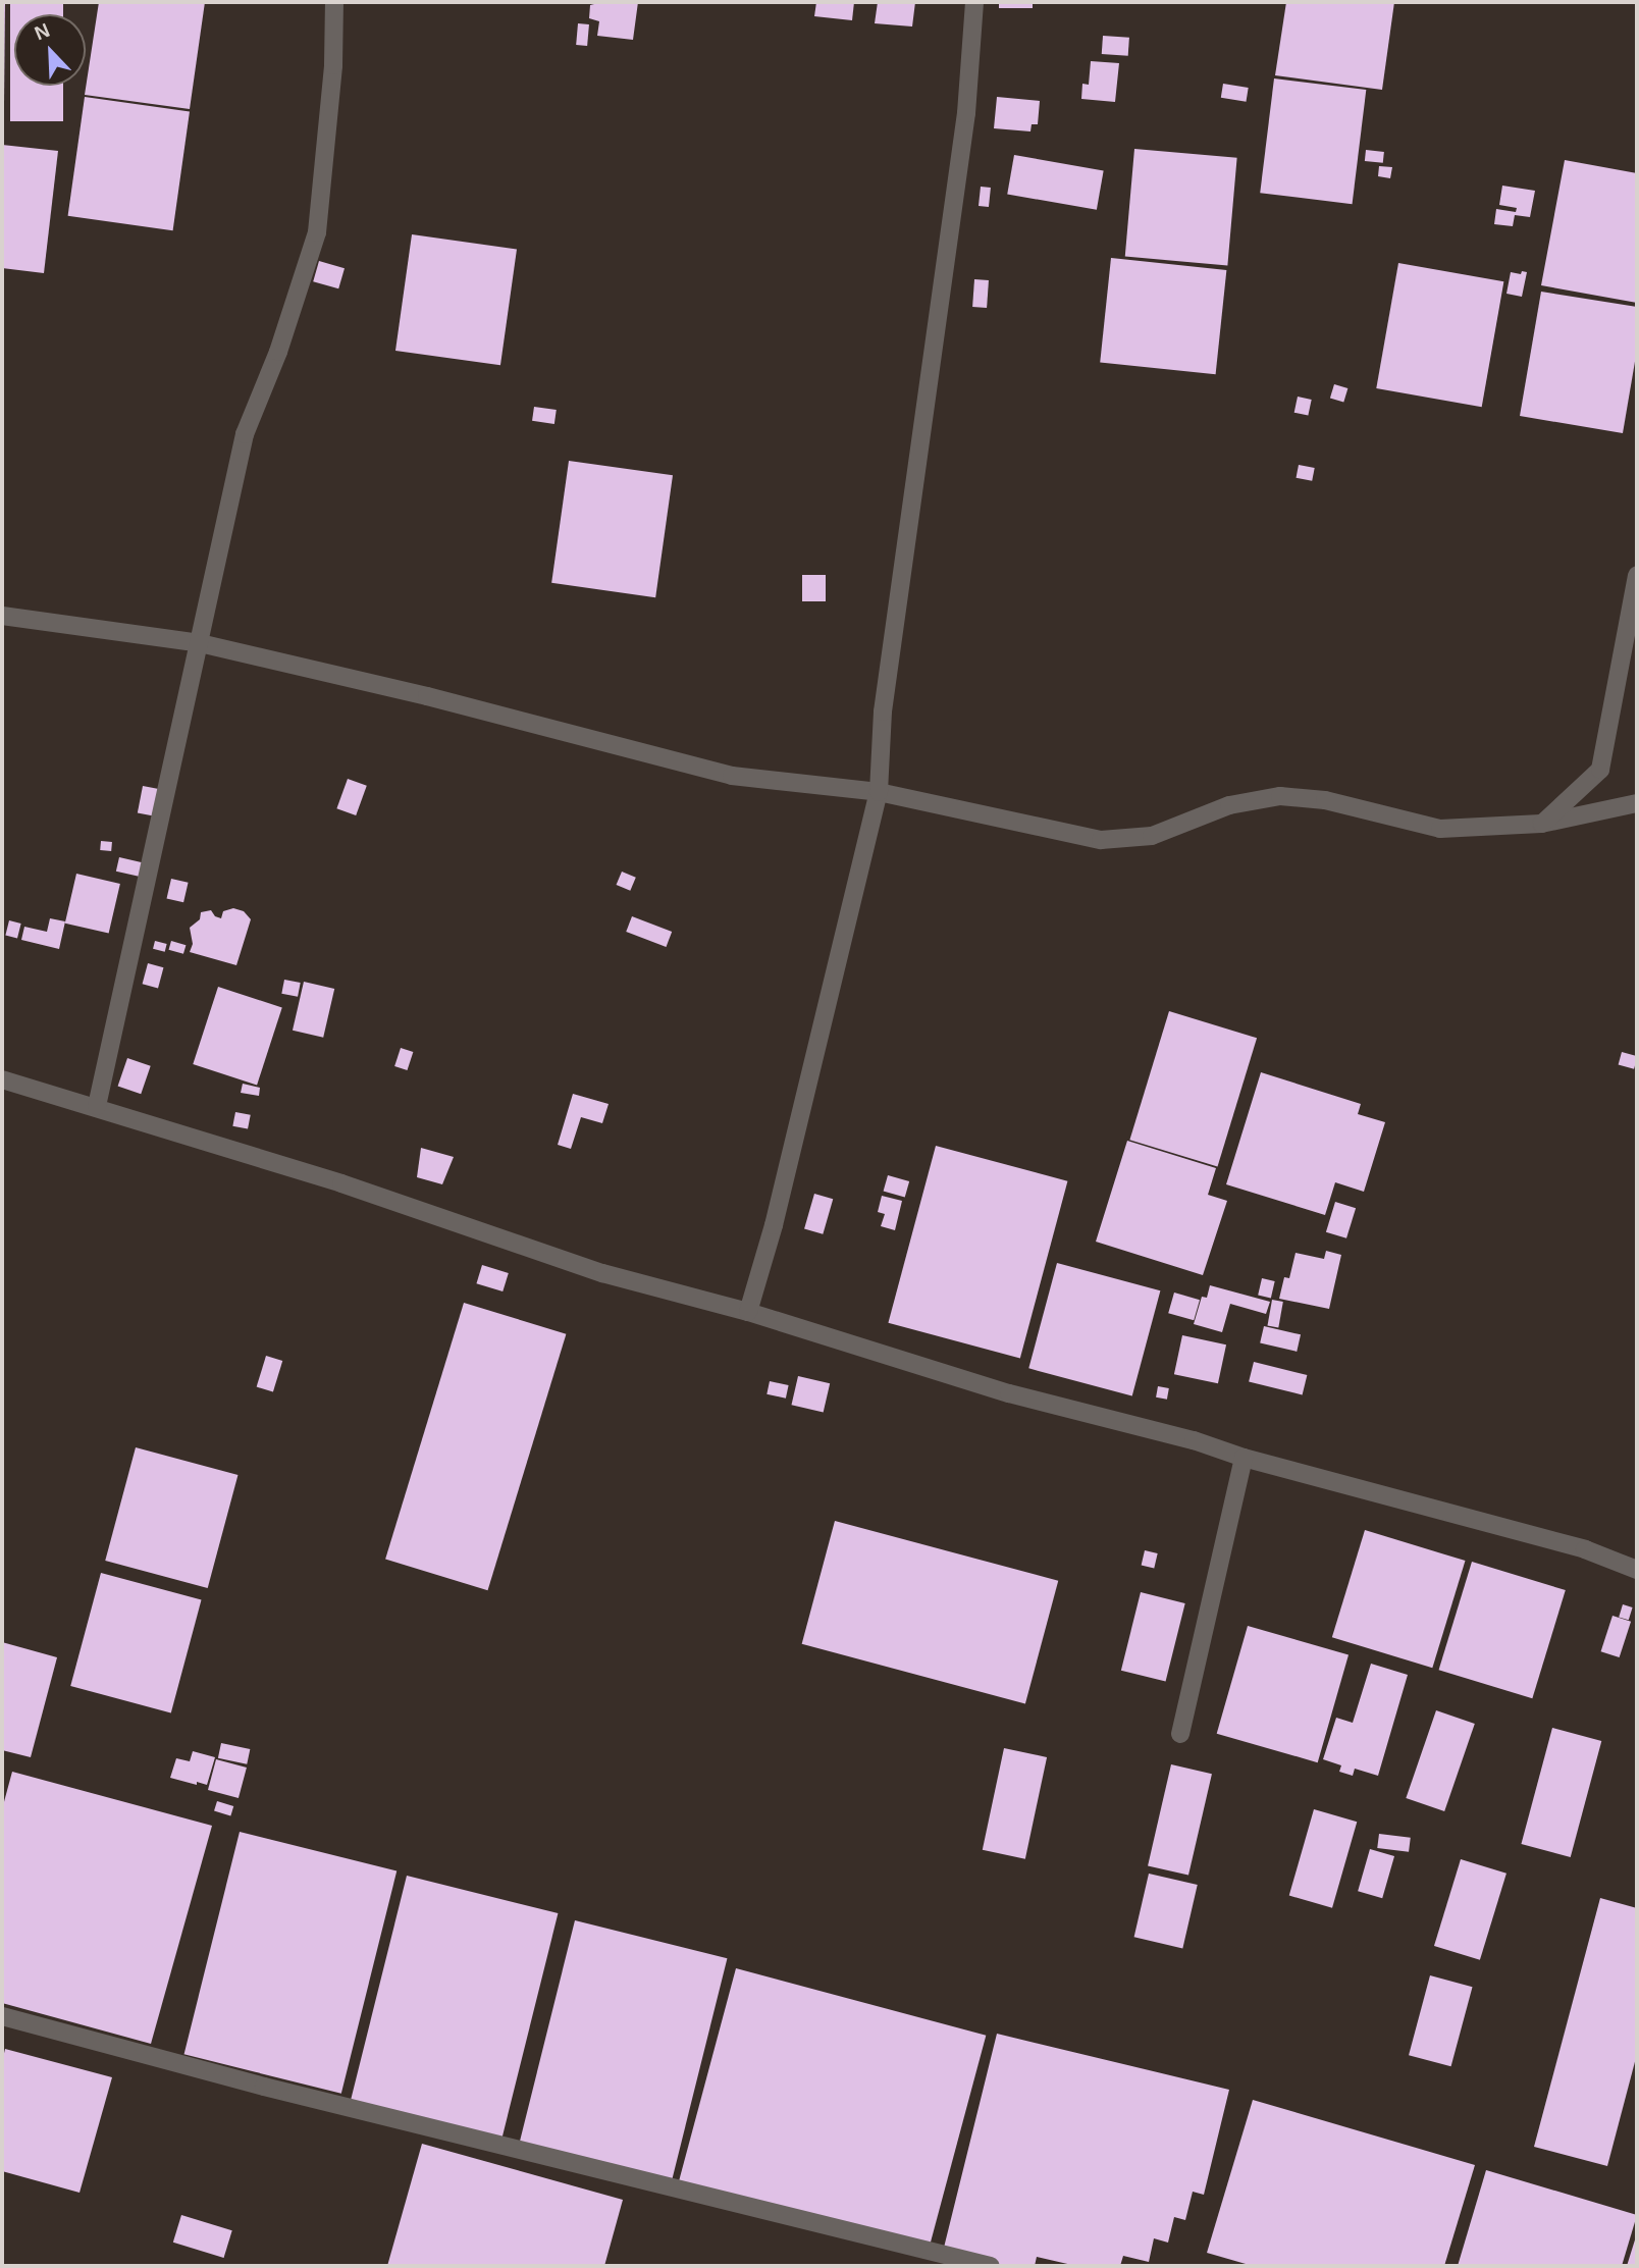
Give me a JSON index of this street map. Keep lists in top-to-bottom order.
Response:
{
  "north": "top left"
}
